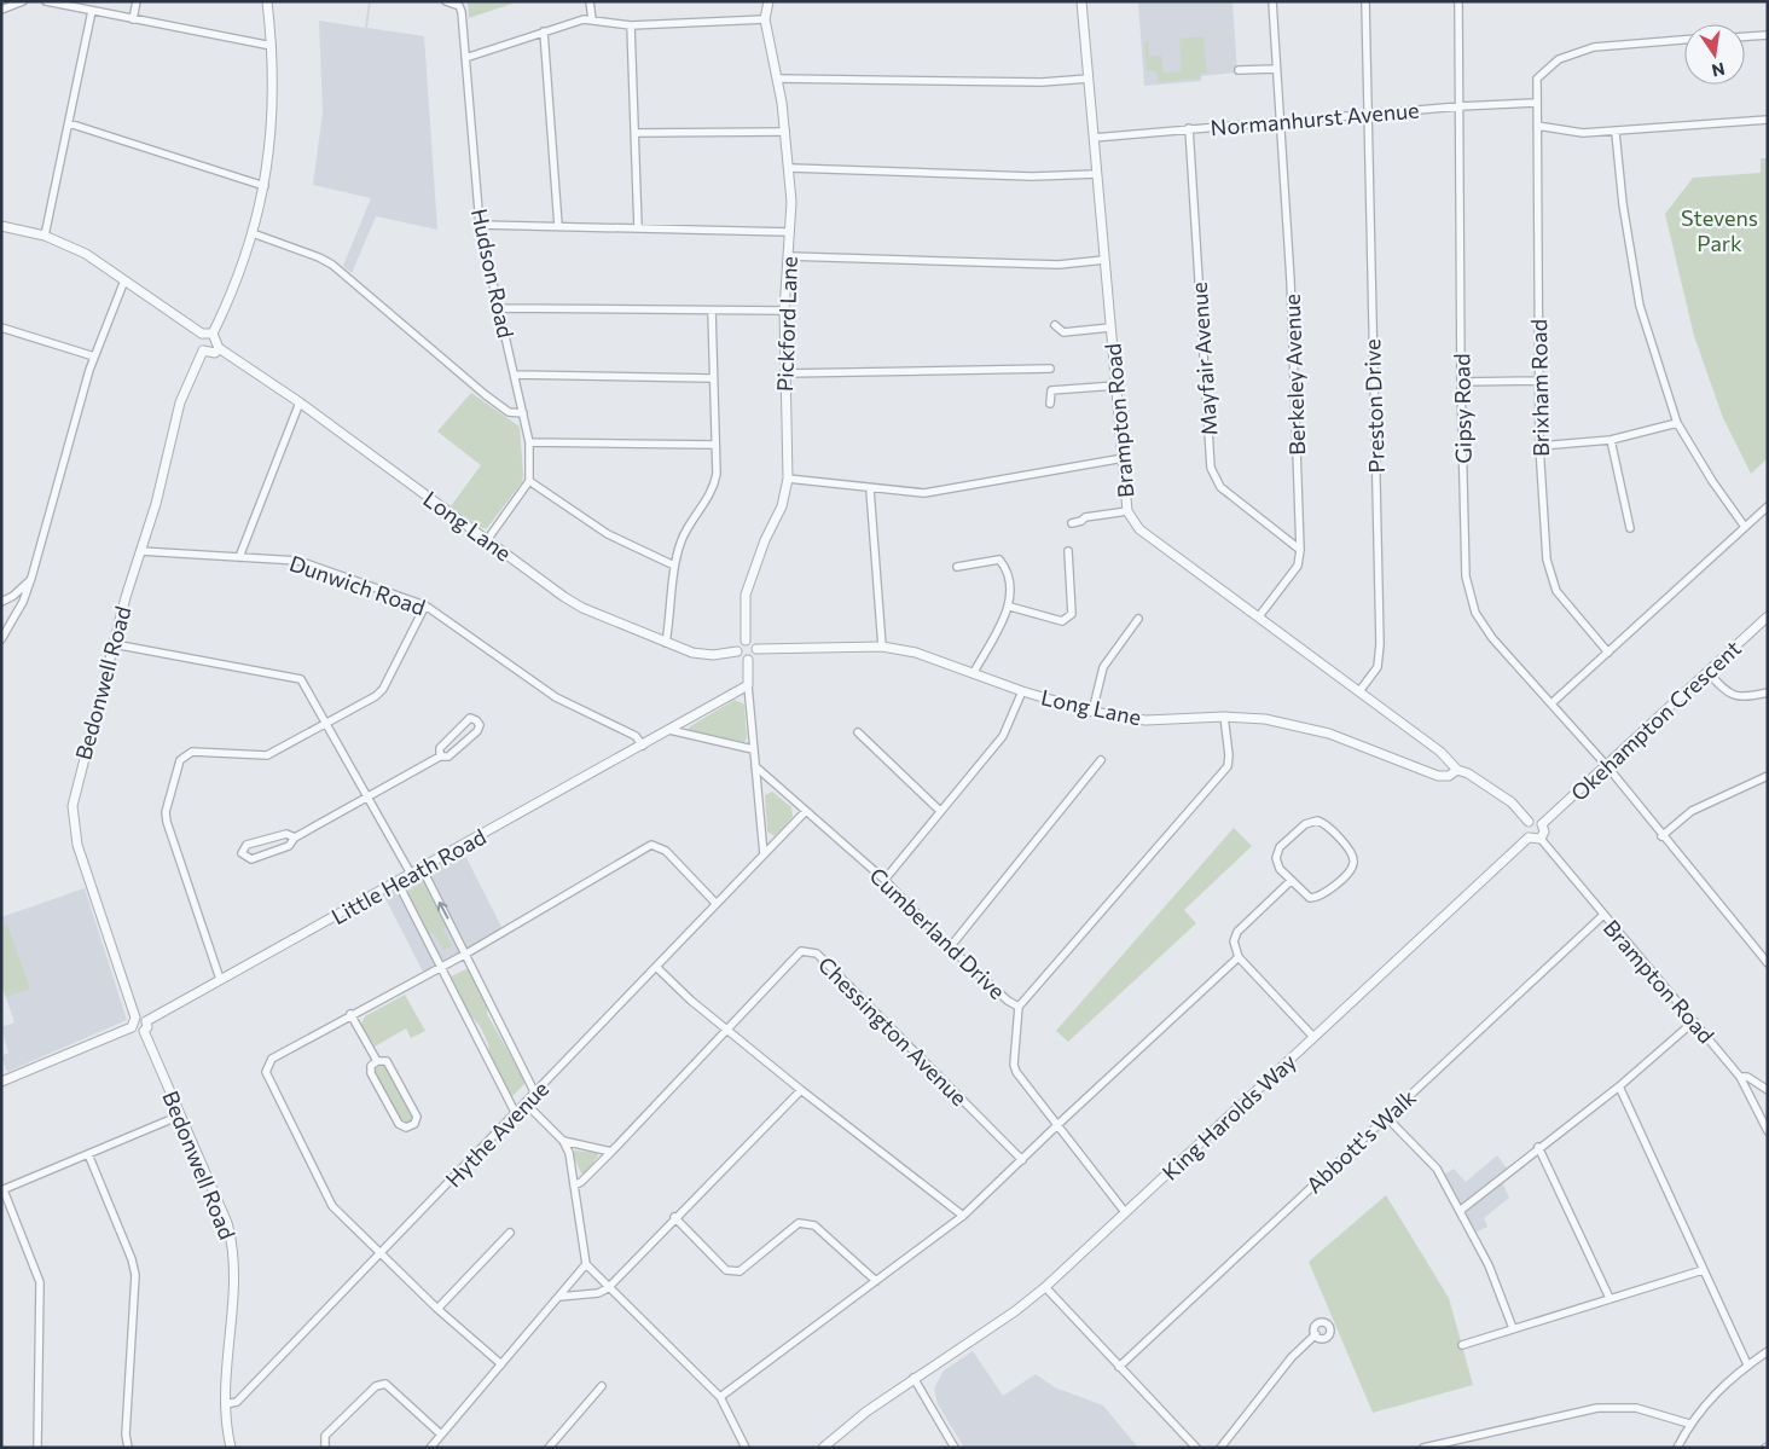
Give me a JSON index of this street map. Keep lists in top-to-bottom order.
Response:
{
  "streets": {
    "street": [
      "Normanhurst Avenue",
      "Hudson Road",
      "Pickford Lane",
      "Mayfair Avenue",
      "Berkeley Avenue",
      "Brixham Road",
      "Preston Drive",
      "Gipsy Road",
      "Brampton Road",
      "Long Lane",
      "Dunwich Road",
      "Bedonwell Road",
      "Okehampton Crescent",
      "Little Heath Road",
      "Cumberland Drive",
      "Chessington Avenue",
      "King Harolds Way",
      "Hythe Avenue",
      "Abbott's Walk"
    ]
  },
  "crossings": [
    ["Normanhurst Avenue", "Mayfair Avenue"],
    ["Normanhurst Avenue", "Berkeley Avenue"],
    ["Normanhurst Avenue", "Brixham Road"],
    ["Normanhurst Avenue", "Preston Drive"],
    ["Normanhurst Avenue", "Gipsy Road"],
    ["Normanhurst Avenue", "Brampton Road"],
    ["Pickford Lane", "Long Lane"],
    ["Mayfair Avenue", "Berkeley Avenue"],
    ["Berkeley Avenue", "Brampton Road"],
    ["Preston Drive", "Brampton Road"],
    ["Gipsy Road", "Okehampton Crescent"],
    ["Brampton Road", "Long Lane"],
    ["Brampton Road", "Okehampton Crescent"],
    ["Brampton Road", "King Harolds Way"],
    ["Brampton Road", "Abbott's Walk"],
    ["Dunwich Road", "Bedonwell Road"],
    ["Dunwich Road", "Little Heath Road"],
    ["Bedonwell Road", "Little Heath Road"],
    ["Bedonwell Road", "Hythe Avenue"],
    ["Okehampton Crescent", "King Harolds Way"],
    ["Cumberland Drive", "King Harolds Way"],
    ["Cumberland Drive", "Hythe Avenue"]
  ],
  "parks": ["Stevens Park"],
  "north": "bottom"
}
